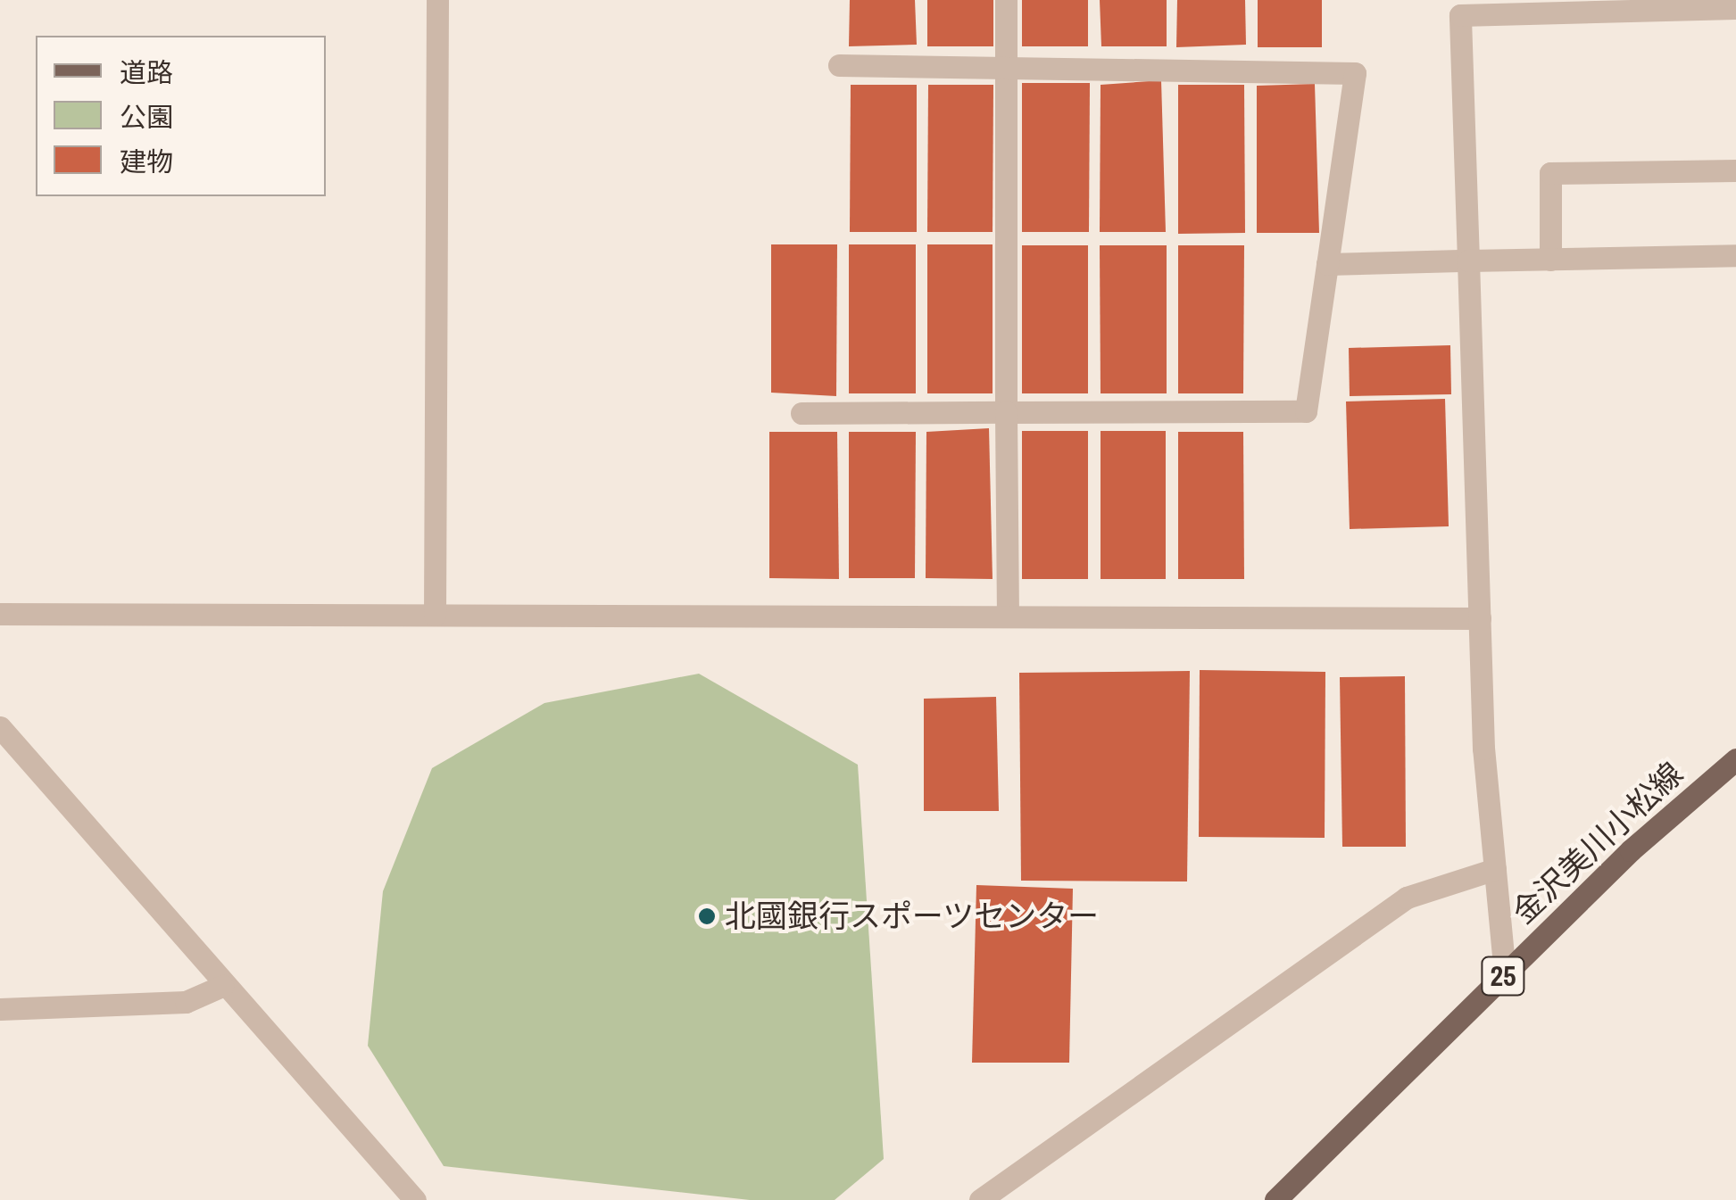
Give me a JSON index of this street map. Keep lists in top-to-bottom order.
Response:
{
  "streets": {
    "main road": ["金沢美川小松線", "25"]
  },
  "places": ["北國銀行スポーツセンター"],
  "legend": ["道路", "公園", "建物"]
}
